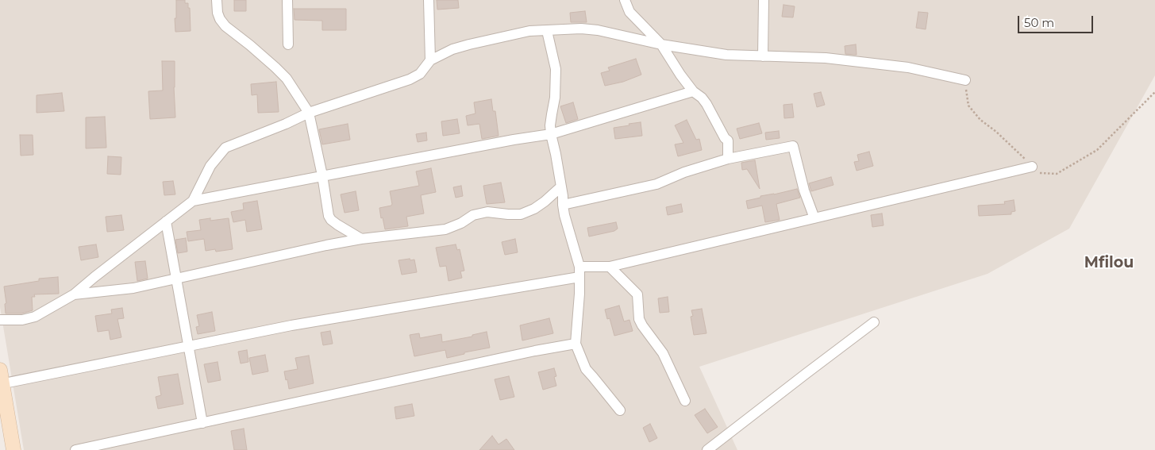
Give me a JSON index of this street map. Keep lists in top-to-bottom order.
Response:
{
  "districts": ["Mfilou"],
  "scale_bar": "50 m"
}
